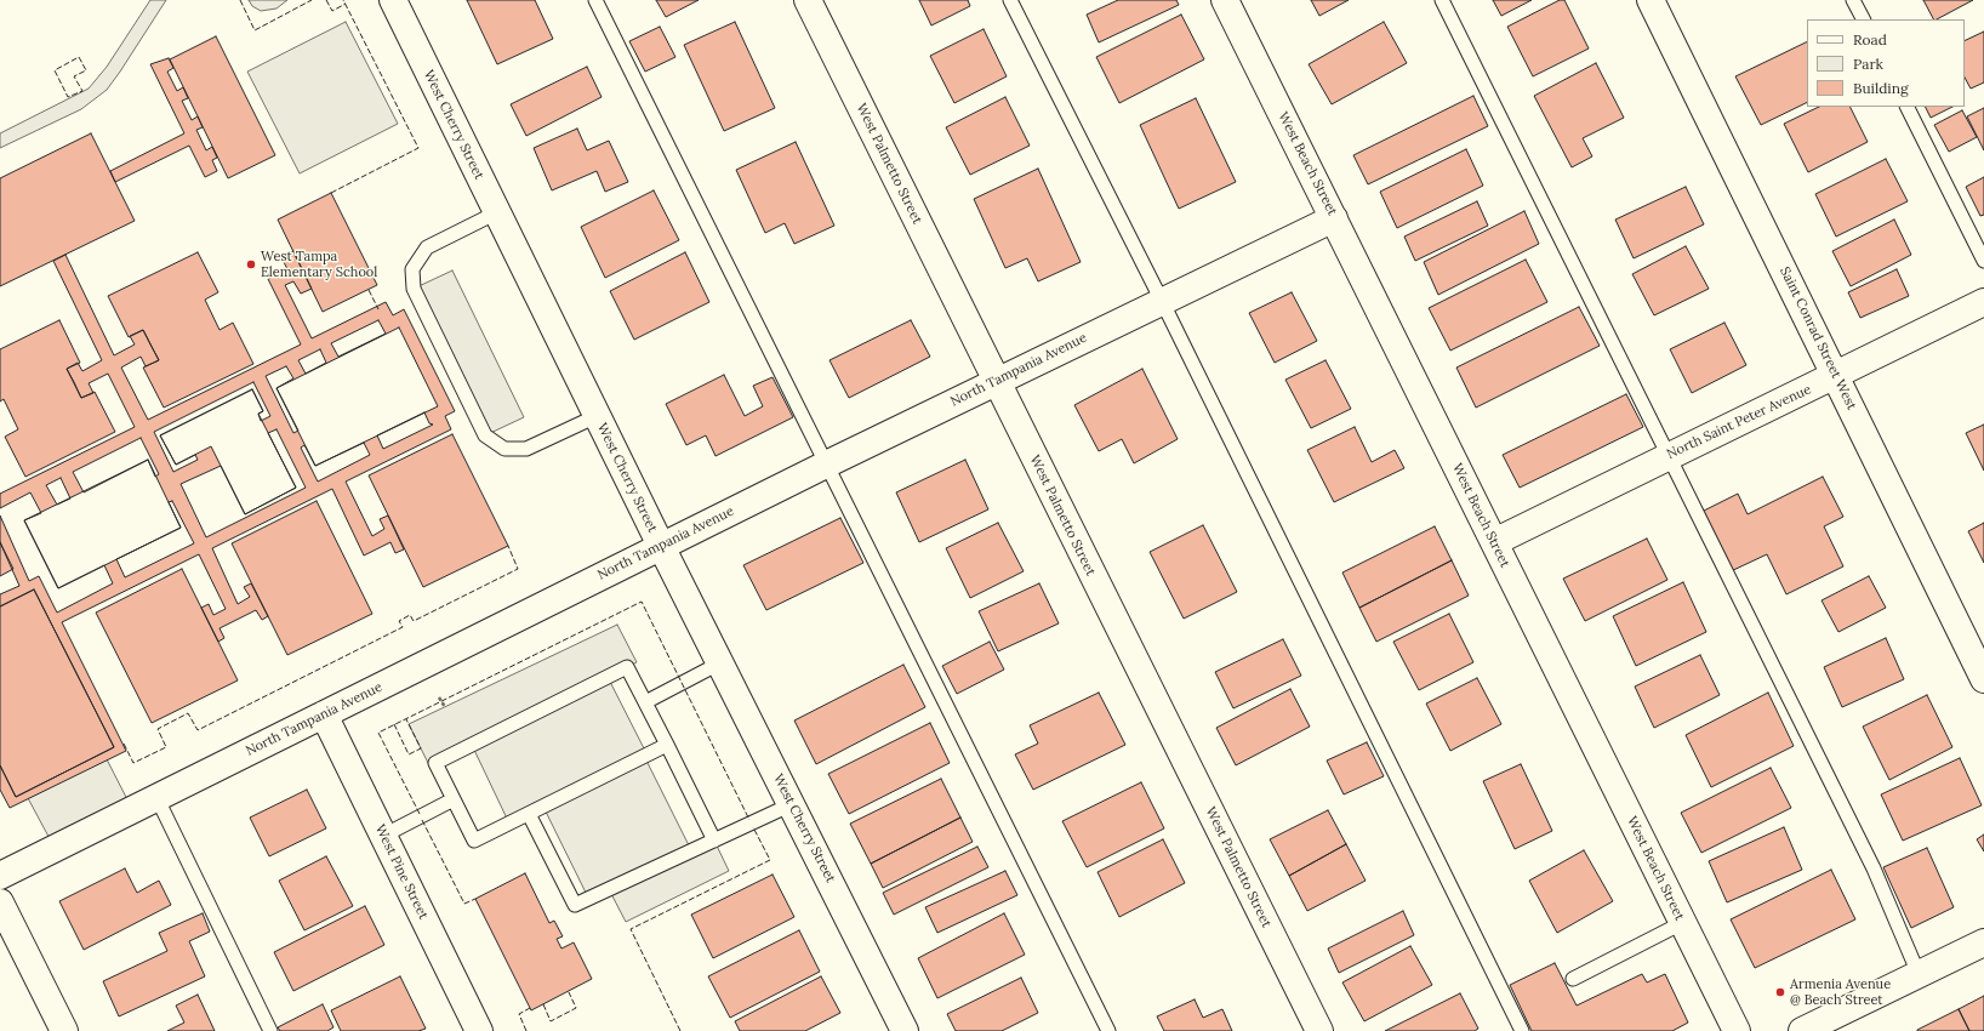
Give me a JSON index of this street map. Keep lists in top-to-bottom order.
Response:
{
  "streets": {
    "street": [
      "West Cherry Street",
      "West Palmetto Street",
      "West Beach Street",
      "Saint Conrad Street West",
      "North Tampania Avenue",
      "North Saint Peter Avenue",
      "West Pine Street"
    ]
  },
  "crossings": [
    ["West Cherry Street", "North Tampania Avenue"],
    ["West Palmetto Street", "North Tampania Avenue"],
    ["West Beach Street", "North Tampania Avenue"],
    ["West Beach Street", "North Saint Peter Avenue"],
    ["Saint Conrad Street West", "North Saint Peter Avenue"],
    ["North Tampania Avenue", "West Pine Street"]
  ],
  "places": ["West Tampa Elementary School", "Armenia Avenue @ Beach Street"],
  "legend": ["Road", "Park", "Building"]
}
